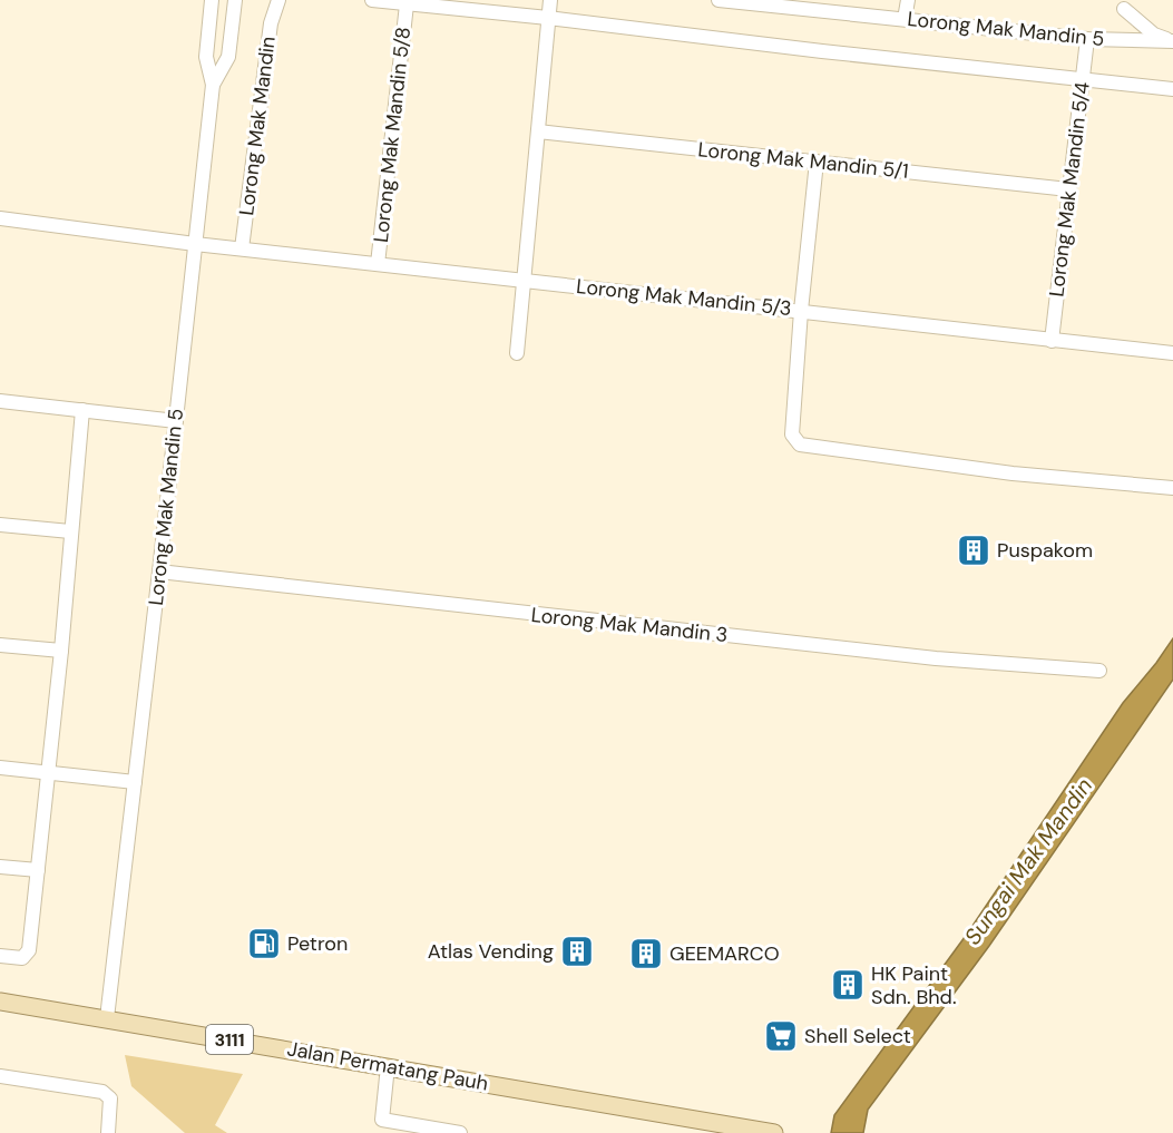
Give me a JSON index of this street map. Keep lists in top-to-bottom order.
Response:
{
  "streets": {
    "main road": ["3111", "Jalan Permatang Pauh"],
    "street": [
      "Lorong Mak Mandin 5",
      "Lorong Mak Mandin",
      "Lorong Mak Mandin 5/8",
      "Lorong Mak Mandin 5/1",
      "Lorong Mak Mandin 5/4",
      "Lorong Mak Mandin 5/3",
      "Lorong Mak Mandin 3"
    ]
  },
  "crossings": [
    ["Lorong Mak Mandin 5", "Lorong Mak Mandin 5/4"],
    ["Lorong Mak Mandin 5", "Lorong Mak Mandin 5/3"],
    ["Lorong Mak Mandin 5", "Lorong Mak Mandin 3"],
    ["Lorong Mak Mandin 5", "Jalan Permatang Pauh"],
    ["Lorong Mak Mandin", "Lorong Mak Mandin 5/3"],
    ["Lorong Mak Mandin 5/8", "Lorong Mak Mandin 5/3"],
    ["Lorong Mak Mandin 5/1", "Lorong Mak Mandin 5/4"],
    ["Lorong Mak Mandin 5/4", "Lorong Mak Mandin 5/3"]
  ],
  "water": ["Sungai Mak Mandin"],
  "places": {
    "building": [
      "Puspakom",
      "Atlas Vending",
      "GEEMARCO",
      "HK Paint Sdn. Bhd."
    ],
    "fuel station": ["Petron"],
    "supermarket": ["Shell Select"]
  }
}
